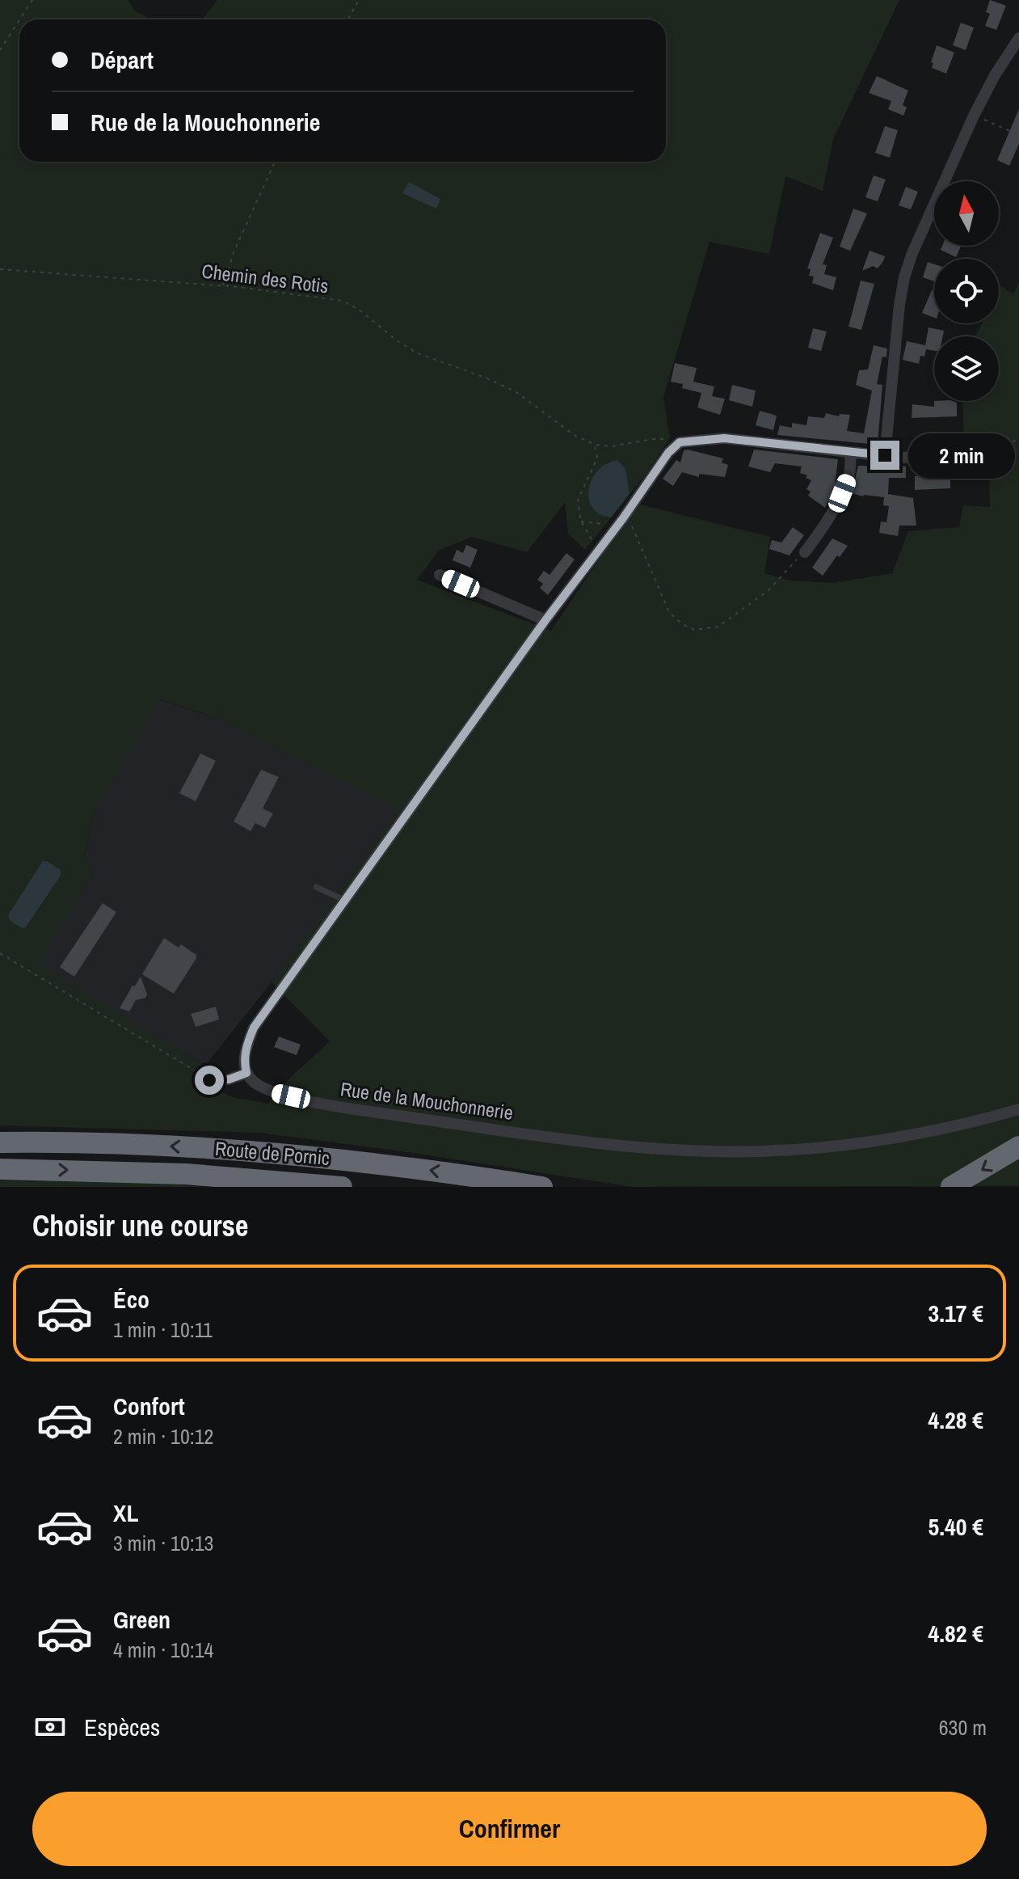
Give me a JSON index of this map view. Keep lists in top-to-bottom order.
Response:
{
  "streets": {
    "highway": ["Route de Pornic"],
    "street": ["Rue de la Mouchonnerie"],
    "path": ["Chemin des Rotis"]
  },
  "north": "top",
  "page": {
    "banner": ["Départ", "Rue de la Mouchonnerie"],
    "bubble": "2 min",
    "heading": "Choisir une course",
    "list": [
      {
        "name": "Éco",
        "note": "1 min · 10:11",
        "value": "3.17 €"
      },
      {
        "name": "Confort",
        "note": "2 min · 10:12",
        "value": "4.28 €"
      },
      {
        "name": "XL",
        "note": "3 min · 10:13",
        "value": "5.40 €"
      },
      {
        "name": "Green",
        "note": "4 min · 10:14",
        "value": "4.82 €"
      }
    ],
    "pay": ["Espèces", "630 m"],
    "buttons": "Confirmer"
  }
}
